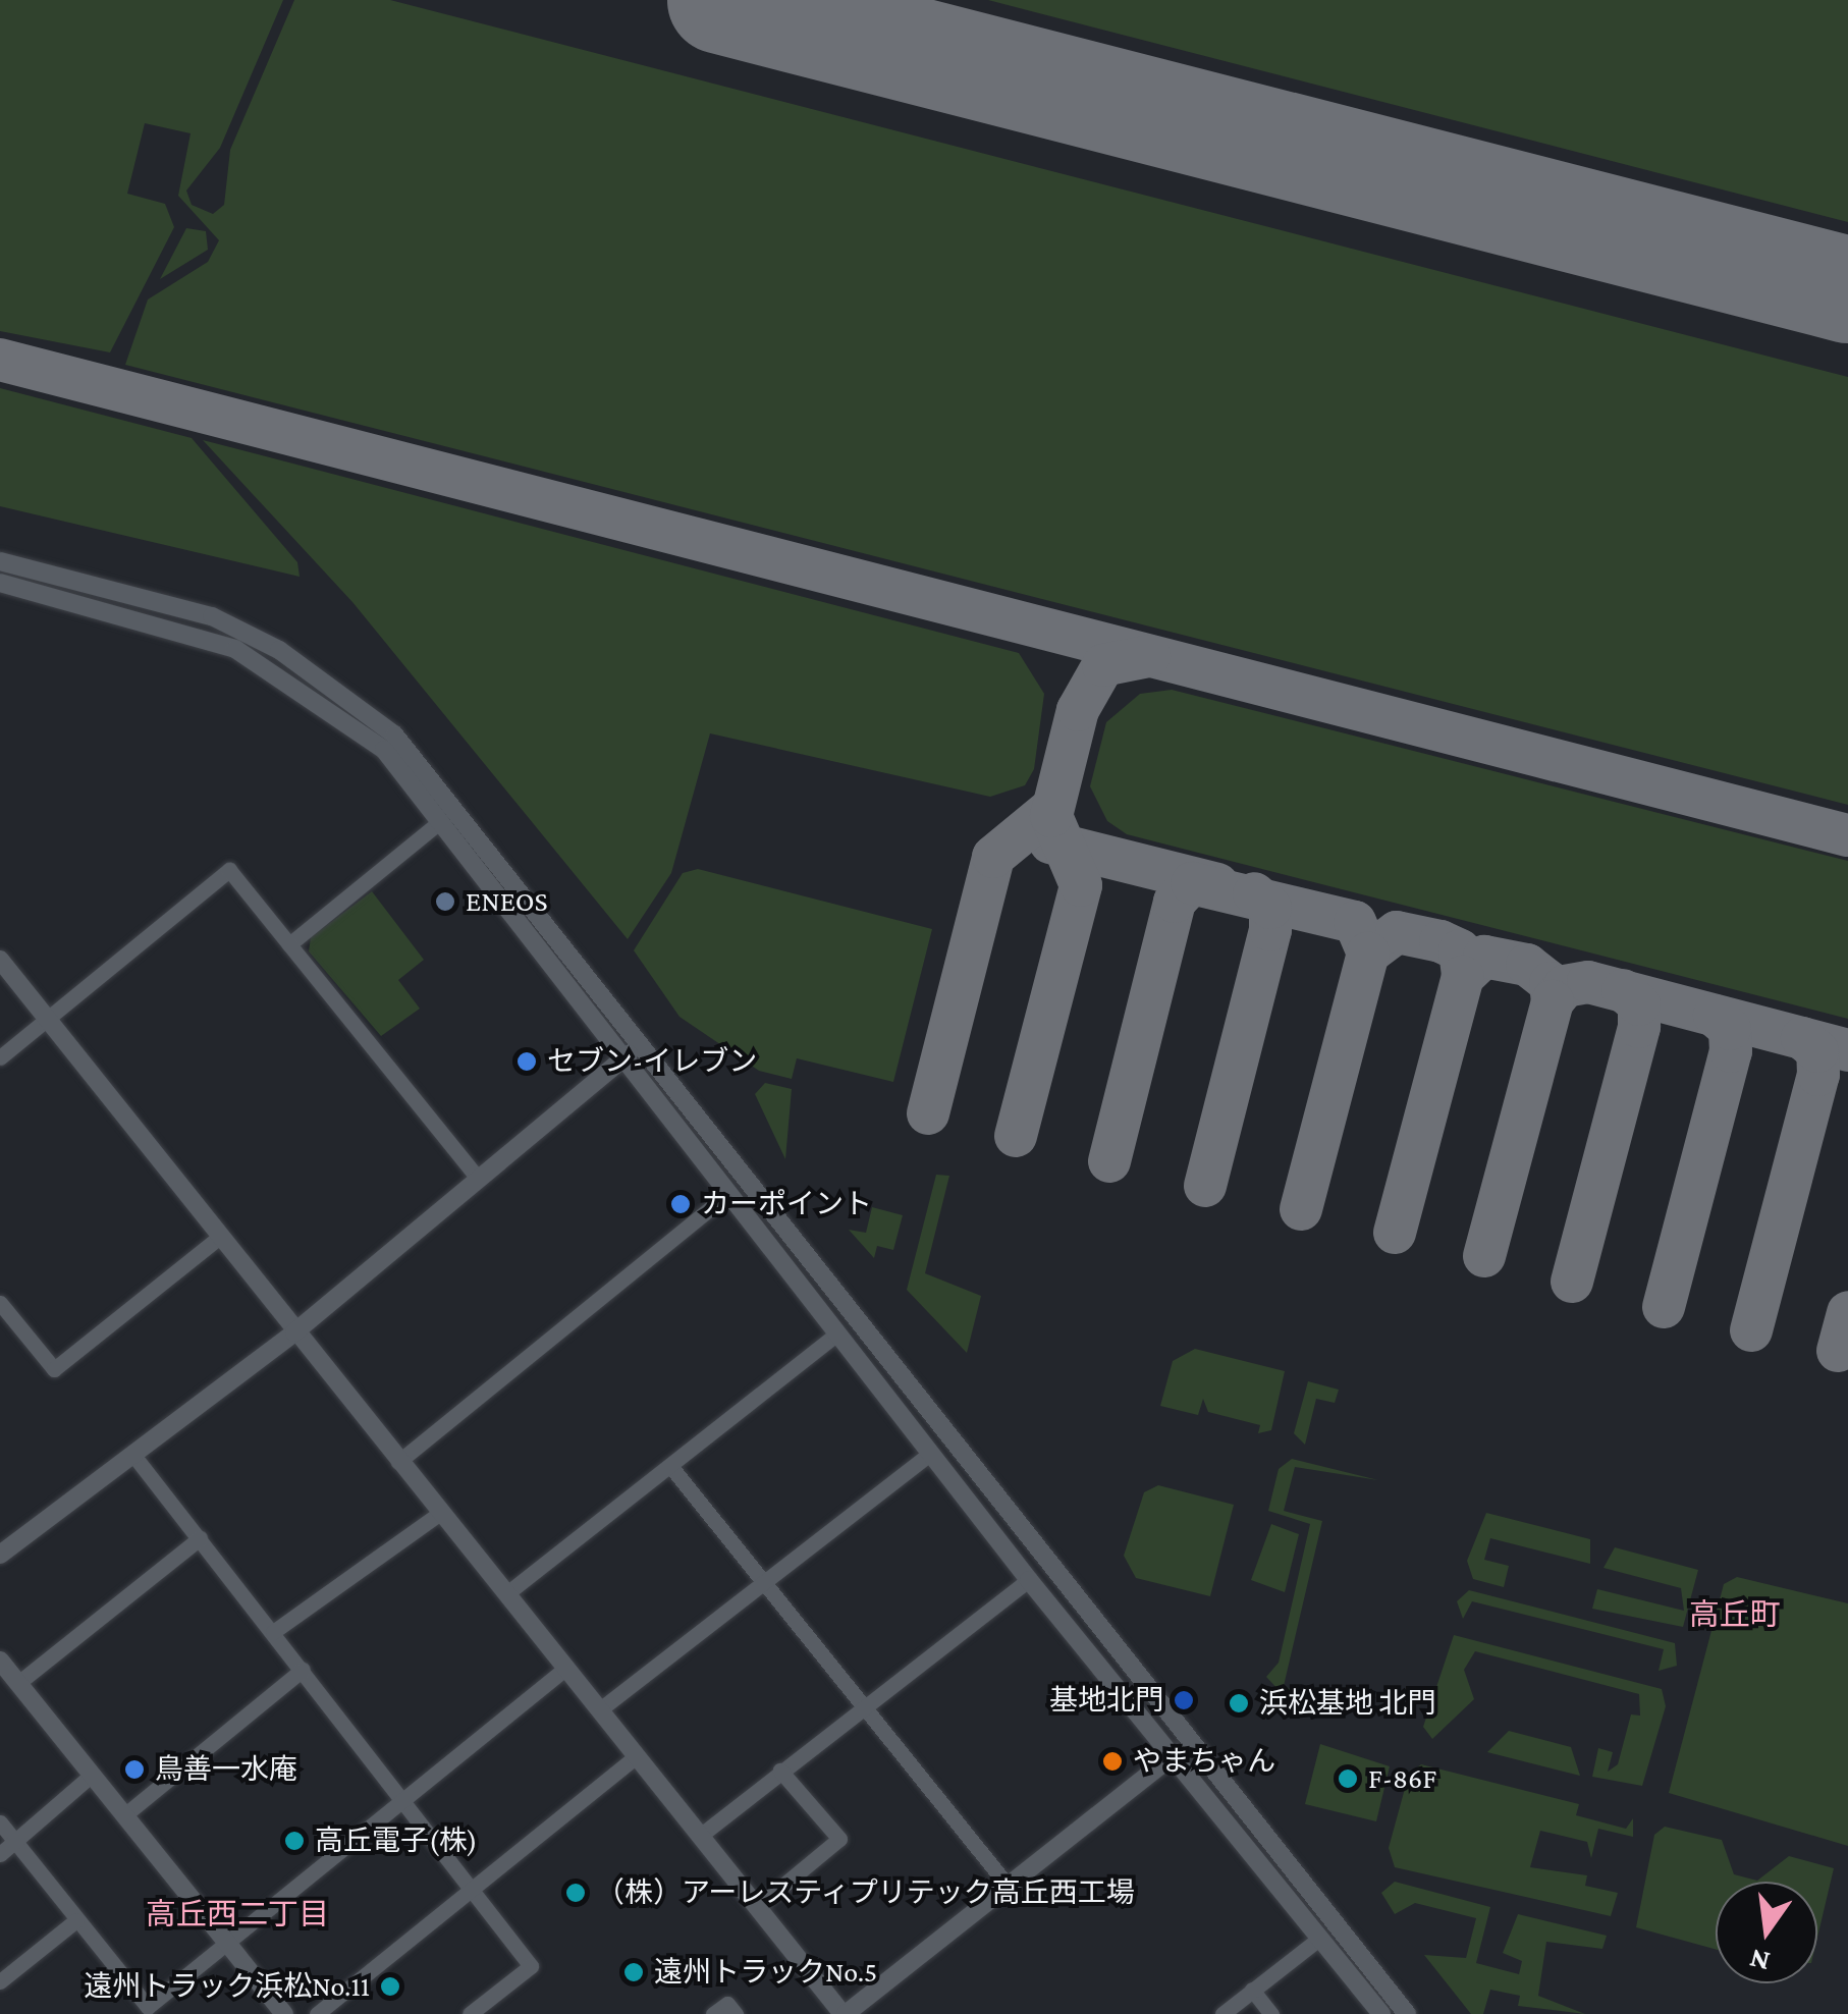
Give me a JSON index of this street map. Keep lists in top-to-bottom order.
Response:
{
  "districts": ["高丘町", "高丘西二丁目"],
  "places": [
    "ENEOS",
    "セブン-イレブン",
    "カーポイント",
    "基地北門",
    "浜松基地 北門",
    "やまちゃん",
    "鳥善一水庵",
    "F-86F",
    "高丘電子(株)",
    "（株）アーレスティプリテック高丘西工場",
    "遠州トラックNo.5",
    "遠州トラック浜松No.11"
  ],
  "north": "bottom"
}
